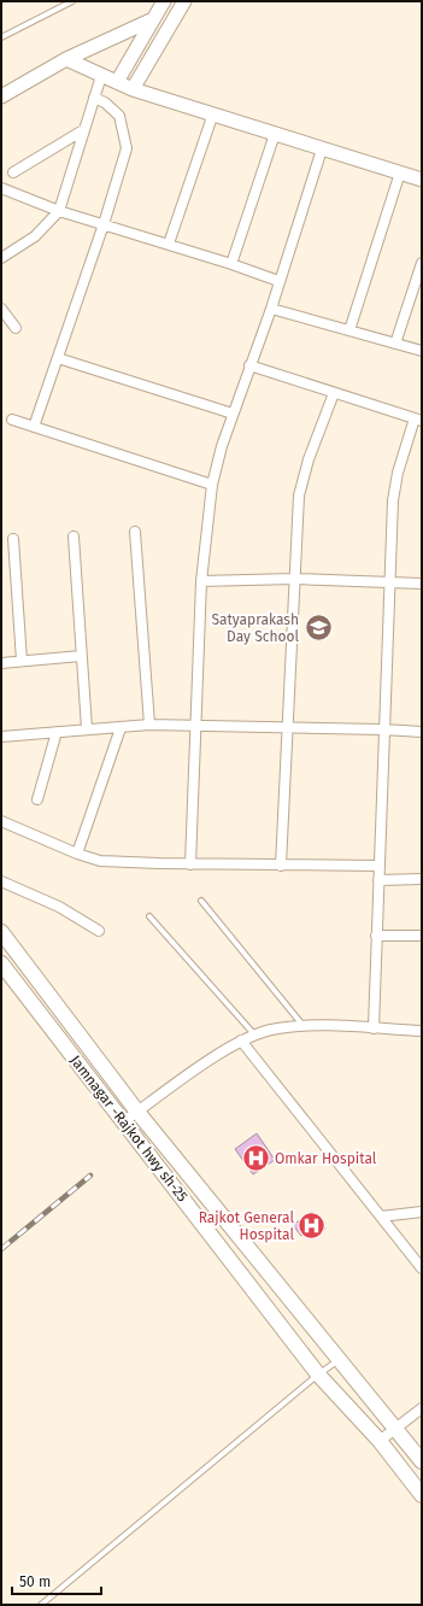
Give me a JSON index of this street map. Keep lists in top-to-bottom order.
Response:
{
  "streets": {
    "main road": ["Jamnagar -Rajkot hwy sh-25"]
  },
  "places": {
    "school or university": ["Satyaprakash Day School"],
    "hospital": ["Omkar Hospital", "Rajkot General Hospital"]
  },
  "scale_bar": "50 m"
}
